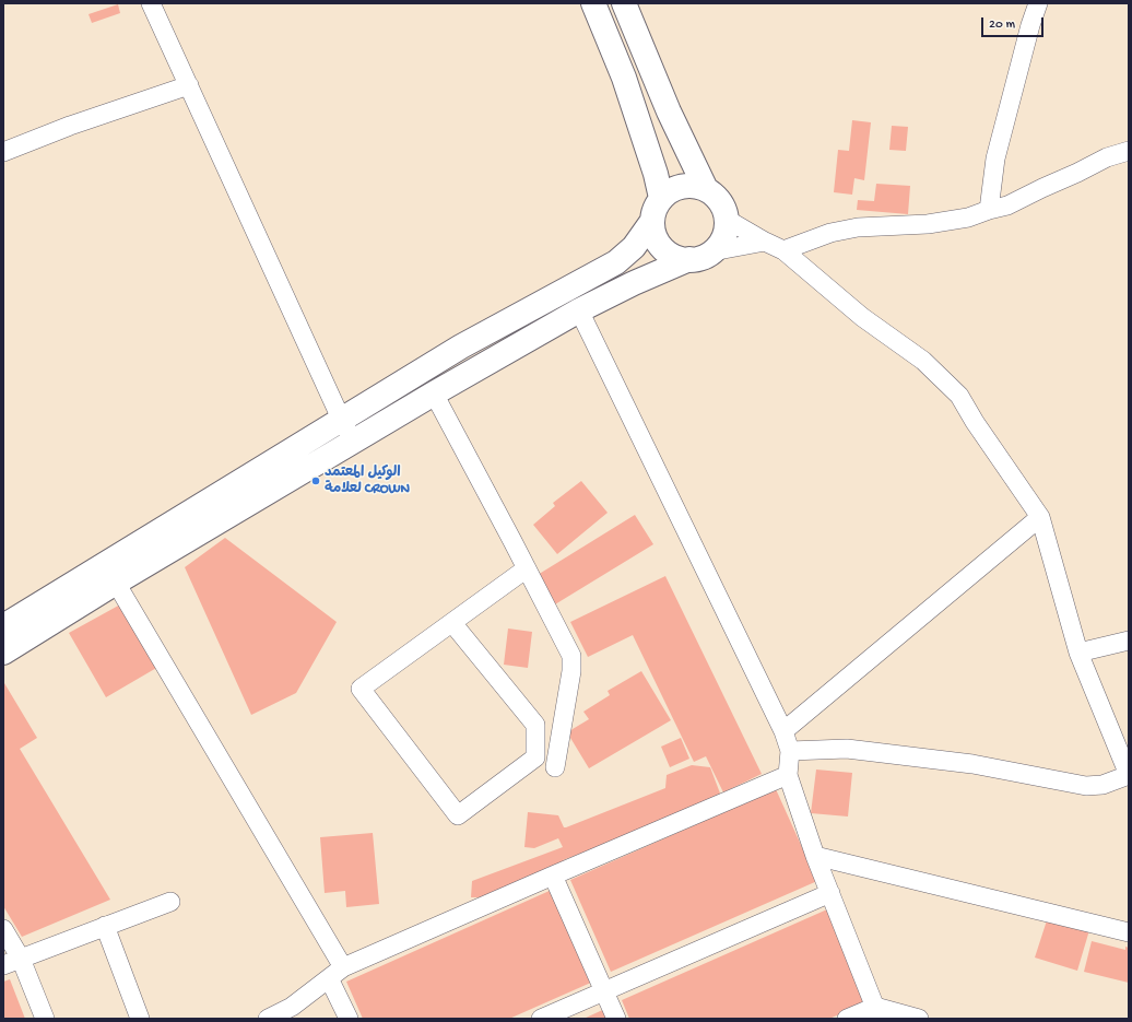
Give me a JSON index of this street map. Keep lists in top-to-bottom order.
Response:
{
  "places": ["الوكيل المعتمد لعلامة CROWN"],
  "scale_bar": "20 m"
}
